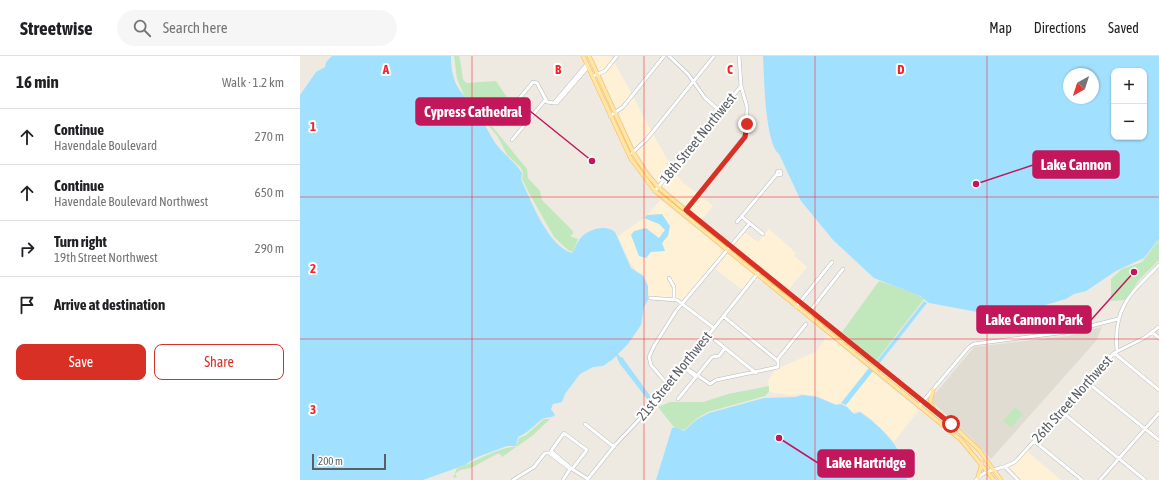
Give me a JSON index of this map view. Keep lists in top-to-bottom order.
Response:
{
  "streets": {
    "street": ["18th Street Northwest", "21st Street Northwest", "26th Street Northwest"]
  },
  "places": [
    "Cypress Cathedral",
    "Lake Cannon",
    "Lake Cannon Park",
    "Lake Hartridge"
  ],
  "scale_bar": "200 m",
  "north": "bottom left",
  "page": {
    "header": "Streetwise",
    "search": "Search here",
    "nav": ["Map", "Directions", "Saved"],
    "heading": ["16 min", "Walk · 1.2 km"],
    "map_buttons": ["+", "−"],
    "list": [
      ["Continue", "Havendale Boulevard", "270 m"],
      ["Continue", "Havendale Boulevard Northwest", "650 m"],
      ["Turn right", "19th Street Northwest", "290 m"],
      "Arrive at destination"
    ],
    "buttons": ["Save", "Share"],
    "scale": "200 m"
  },
  "grid": {
    "columns": [
      "A",
      "B",
      "C",
      "D"
    ],
    "rows": ["1", "2", "3"]
  }
}
